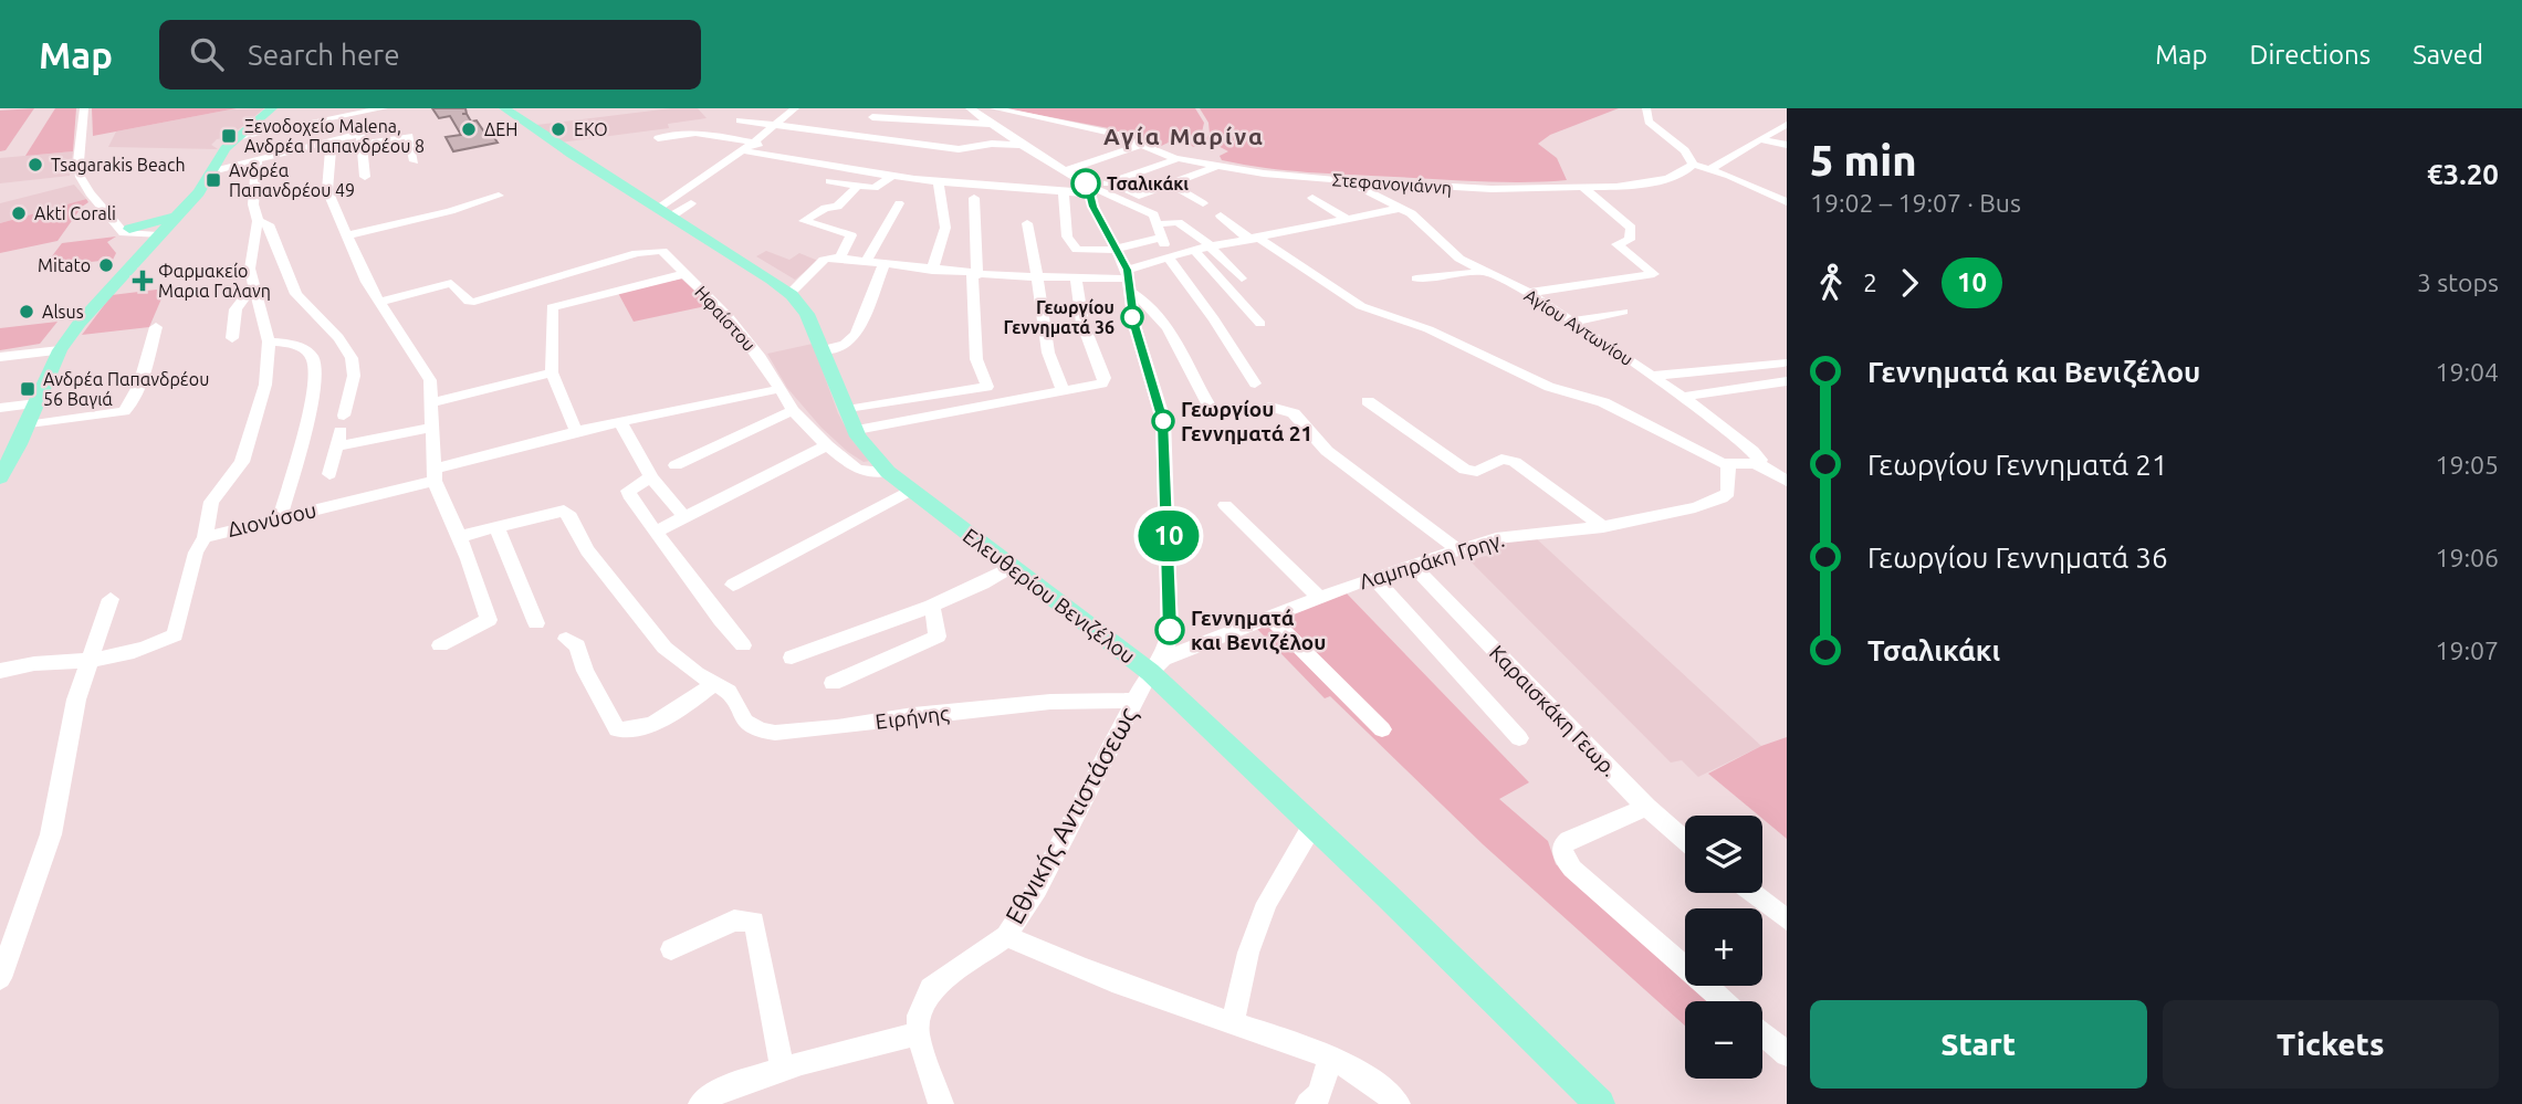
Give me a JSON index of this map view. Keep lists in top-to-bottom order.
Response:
{
  "streets": {
    "main road": ["Ελευθερίου Βενιζέλου"],
    "street": [
      "Στεφανογιάννη",
      "Ηφαίστου",
      "Αγίου Αντωνίου",
      "Διονύσου",
      "Λαμπράκη Γρηγ.",
      "Καραισκάκη Γεωρ.",
      "Ειρήνης",
      "Εθνικής Αντιστάσεως"
    ]
  },
  "crossings": [
    ["Στεφανογιάννη", "Αγίου Αντωνίου"],
    ["Ηφαίστου", "Διονύσου"],
    ["Ηφαίστου", "Ελευθερίου Βενιζέλου"],
    ["Λαμπράκη Γρηγ.", "Ελευθερίου Βενιζέλου"],
    ["Λαμπράκη Γρηγ.", "Καραισκάκη Γεωρ."],
    ["Λαμπράκη Γρηγ.", "Εθνικής Αντιστάσεως"],
    ["Ελευθερίου Βενιζέλου", "Εθνικής Αντιστάσεως"],
    ["Ειρήνης", "Εθνικής Αντιστάσεως"]
  ],
  "districts": ["Αγία Μαρίνα"],
  "places": {
    "other": [
      "ΔΕΗ",
      "EKO",
      "Tsagarakis Beach",
      "Τσαλικάκι",
      "Akti Corali",
      "Mitato",
      "Alsus",
      "Γεωργίου Γεννηματά 36",
      "Γεωργίου Γεννηματά 21",
      "Γεννηματά και Βενιζέλου"
    ],
    "transit": ["Ξενοδοχείο Malena, Ανδρέα Παπανδρέου 8", "Ανδρέα Παπανδρέου 49", "Ανδρέα Παπανδρέου 56 Βαγιά"],
    "health": ["Φαρμακείο Μαρια Γαλανη"]
  },
  "lines": ["bus line 10"],
  "page": {
    "header": "Map",
    "search": "Search here",
    "nav": ["Map", "Directions", "Saved"],
    "on_map": "10",
    "heading": ["5 min", "19:02 – 19:07 · Bus", "€3.20"],
    "legs": ["2", "10", "3 stops"],
    "list": [
      {
        "name": "Γεννηματά και Βενιζέλου",
        "value": "19:04"
      },
      {
        "name": "Γεωργίου Γεννηματά 21",
        "value": "19:05"
      },
      {
        "name": "Γεωργίου Γεννηματά 36",
        "value": "19:06"
      },
      {
        "name": "Τσαλικάκι",
        "value": "19:07"
      }
    ],
    "map_buttons": ["+", "−"],
    "buttons": ["Start", "Tickets"]
  }
}
